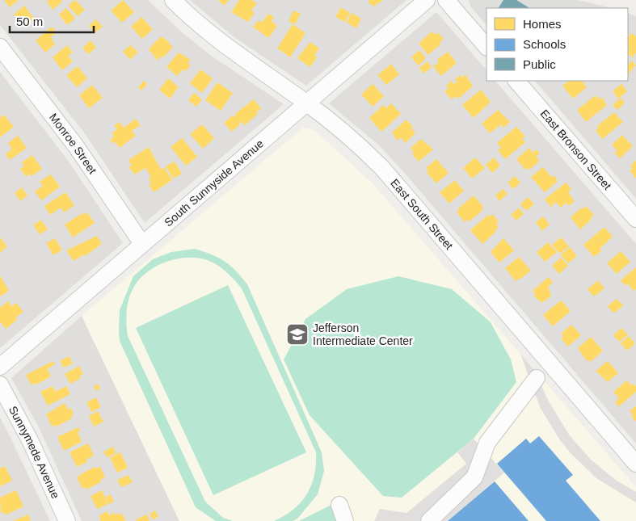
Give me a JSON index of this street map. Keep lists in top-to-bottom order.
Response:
{
  "streets": {
    "street": [
      "Monroe Street",
      "East Bronson Street",
      "South Sunnyside Avenue",
      "East South Street",
      "Sunnymede Avenue"
    ]
  },
  "crossings": [
    ["Monroe Street", "South Sunnyside Avenue"],
    ["South Sunnyside Avenue", "East South Street"]
  ],
  "places": {
    "school or university": ["Jefferson Intermediate Center"]
  },
  "legend": ["Homes", "Schools", "Public"],
  "scale_bar": "50 m"
}
